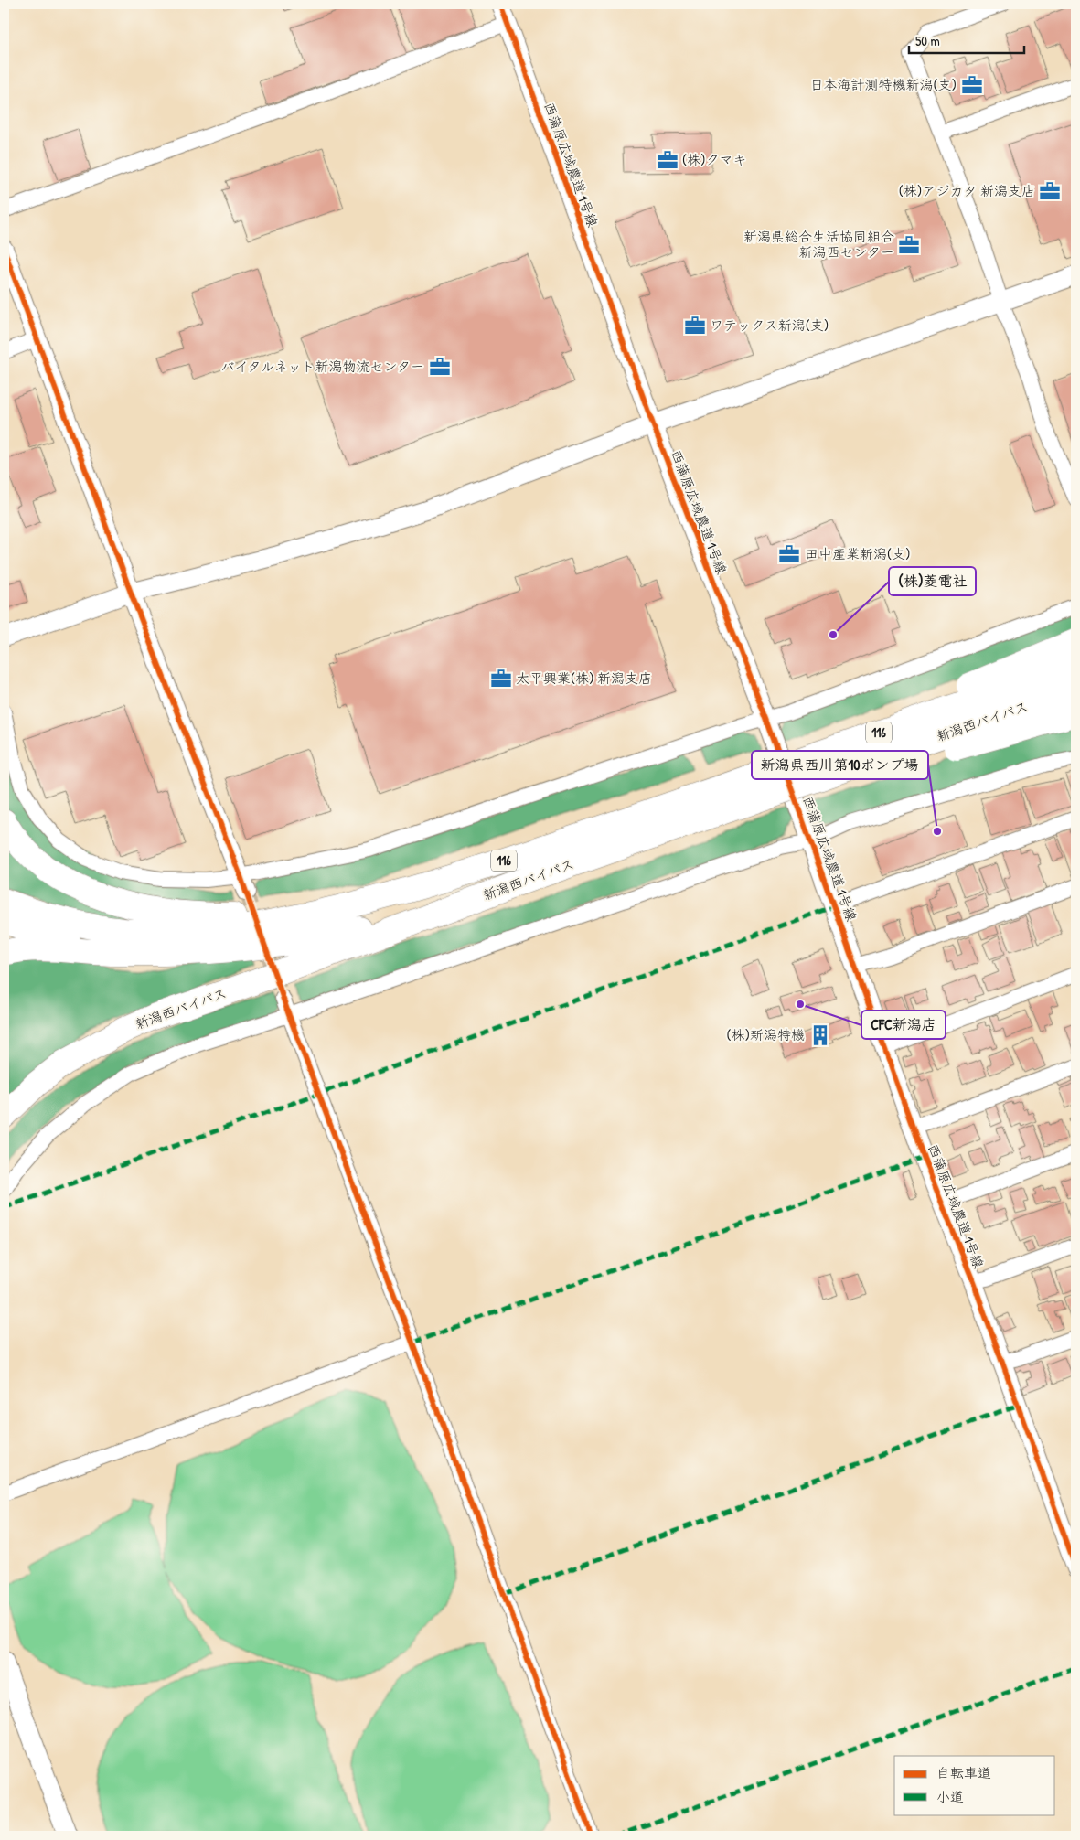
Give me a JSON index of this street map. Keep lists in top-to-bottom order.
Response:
{
  "streets": {
    "highway": ["新潟西バイパス", "116"],
    "street": ["西蒲原広域農道 1号線"]
  },
  "places": {
    "office": [
      "日本海計測特機新潟(支)",
      "(株)クマキ",
      "(株)アジカタ 新潟支店",
      "新潟県総合生活協同組合 新潟西センター",
      "ワテックス新潟(支)",
      "バイタルネット新潟物流センター",
      "田中産業新潟(支)",
      "太平興業(株) 新潟支店"
    ],
    "other": ["(株)菱電社", "新潟県西川第10ポンプ場", "CFC新潟店"],
    "building": ["(株)新潟特機"]
  },
  "legend": ["自転車道", "小道"],
  "scale_bar": "50 m"
}
